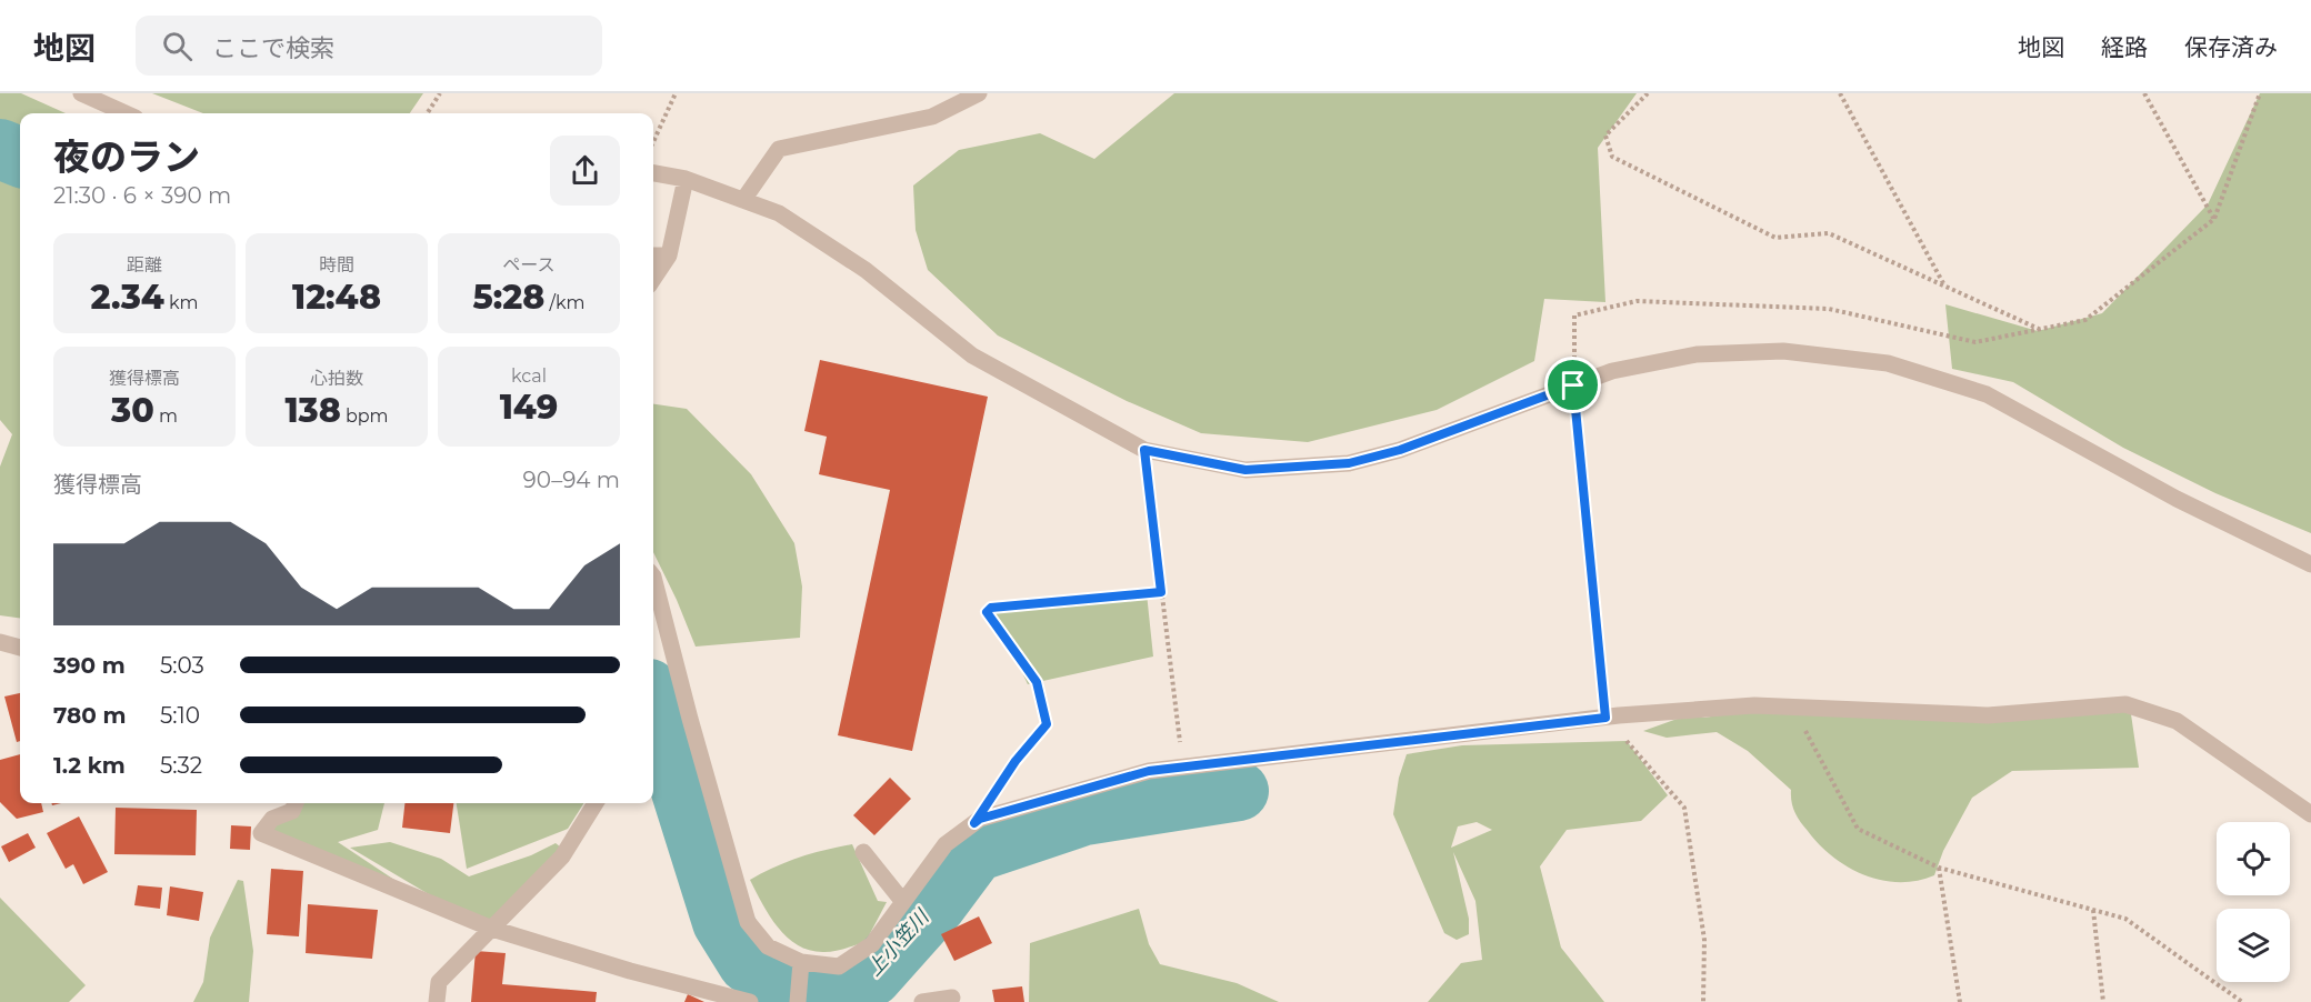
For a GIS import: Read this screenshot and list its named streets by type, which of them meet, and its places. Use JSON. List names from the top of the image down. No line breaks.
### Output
{"water":["上小笠川"],"page":{"header":"地図","search":"ここで検索","nav":["地図","経路","保存済み"],"heading":["夜のラン","21:30 · 6 × 390 m"],"stats":[["距離","2.34 km"],["時間","12:48"],["ペース","5:28 /km"],["獲得標高","30 m"],["心拍数","138 bpm"],["kcal","149"]],"chart":["獲得標高","90–94 m"],"list":[{"name":"390 m","note":"5:03"},{"name":"780 m","note":"5:10"},{"name":"1.2 km","note":"5:32"}]}}
